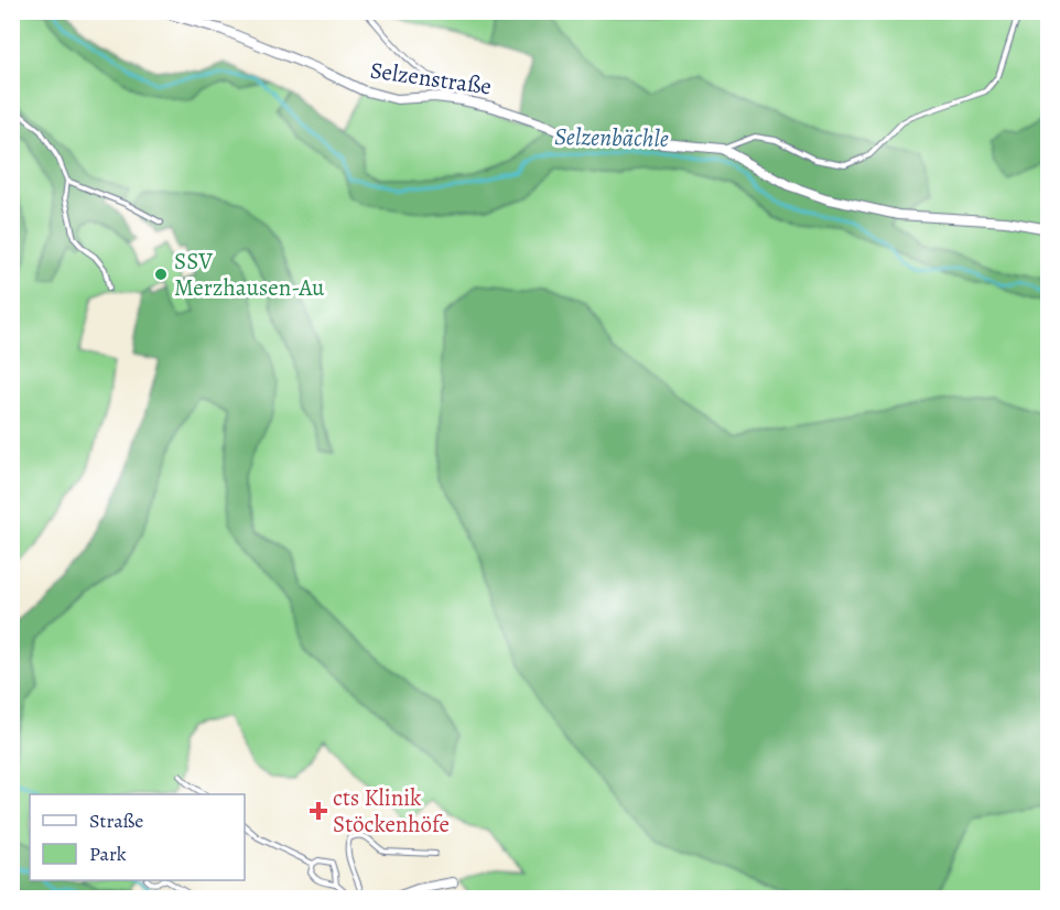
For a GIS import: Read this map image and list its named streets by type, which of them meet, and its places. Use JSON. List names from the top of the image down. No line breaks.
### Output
{"streets":{"street":["Selzenstraße"]},"water":["Selzenbächle"],"places":{"other":["SSV Merzhausen-Au"],"health":["cts Klinik Stöckenhöfe"]},"legend":["Straße","Park"]}
